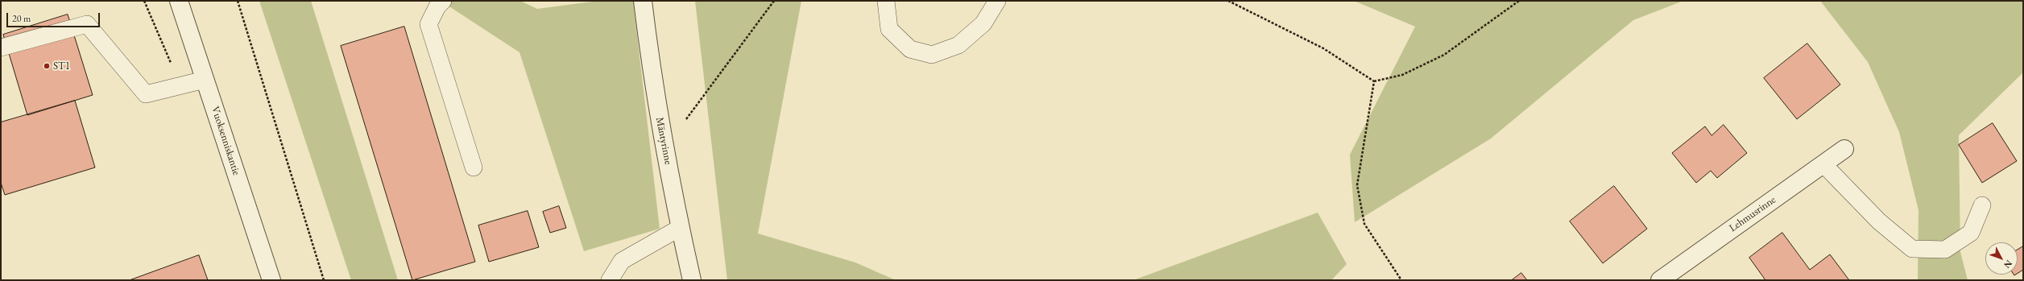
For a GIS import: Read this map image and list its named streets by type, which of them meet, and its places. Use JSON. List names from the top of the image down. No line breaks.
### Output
{"streets":{"street":["Vuoksenniskantie","Mäntyrinne","Lehmusrinne"]},"places":["ST1"],"scale_bar":"20 m","north":"bottom right"}
